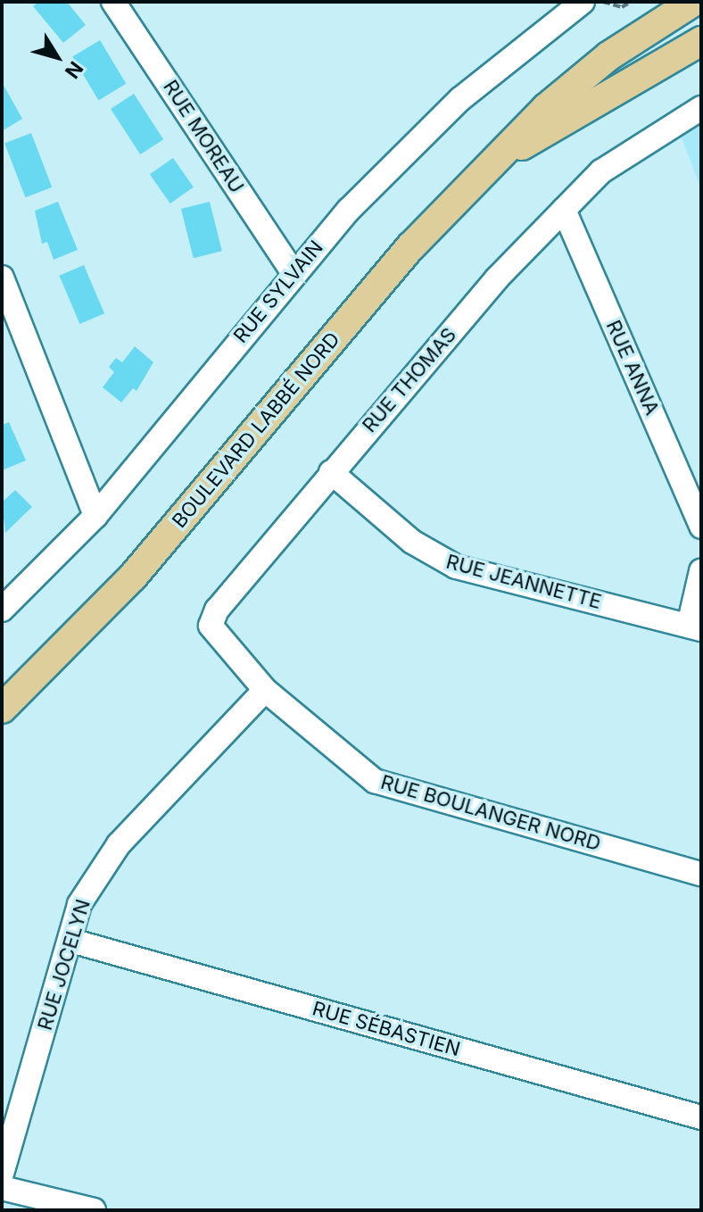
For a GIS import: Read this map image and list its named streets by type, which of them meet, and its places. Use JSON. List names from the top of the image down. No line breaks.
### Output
{"streets":{"main road":["BOULEVARD LABBÉ NORD"],"street":["RUE MOREAU","RUE SYLVAIN","RUE ANNA","RUE THOMAS","RUE JEANNETTE","RUE BOULANGER NORD","RUE JOCELYN","RUE SÉBASTIEN"]},"crossings":[["RUE MOREAU","RUE SYLVAIN"],["RUE ANNA","RUE THOMAS"],["RUE THOMAS","RUE JEANNETTE"],["RUE THOMAS","RUE BOULANGER NORD"],["RUE THOMAS","RUE JOCELYN"],["RUE BOULANGER NORD","RUE JOCELYN"],["RUE JOCELYN","RUE SÉBASTIEN"]],"north":"bottom right"}
